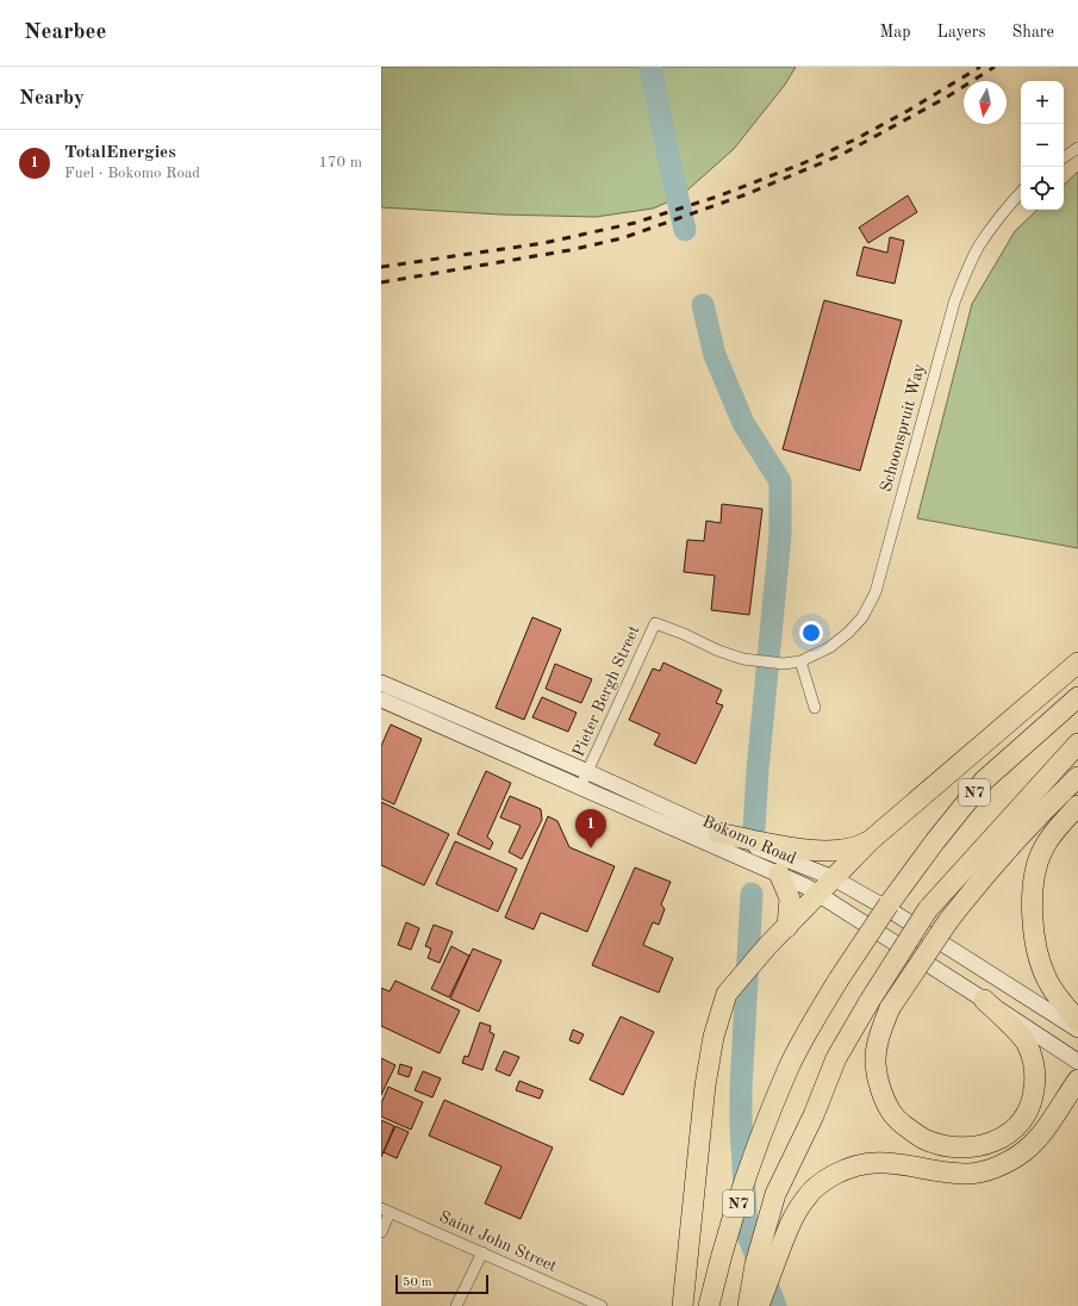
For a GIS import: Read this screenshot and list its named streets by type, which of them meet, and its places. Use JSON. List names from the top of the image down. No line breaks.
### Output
{"streets":{"highway":["N7"],"main road":["Bokomo Road"],"street":["Schoonspruit Way","Pieter Bergh Street","Saint John Street"]},"crossings":[["Schoonspruit Way","Pieter Bergh Street"],["Pieter Bergh Street","Bokomo Road"]],"scale_bar":"50 m","north":"bottom","page":{"header":"Nearbee","nav":["Map","Layers","Share"],"heading":"Nearby","map_buttons":["+","−"],"list":[{"mark":"1","name":"TotalEnergies","note":"Fuel · Bokomo Road","value":"170 m"}],"pins":"1","scale":"50 m"}}
